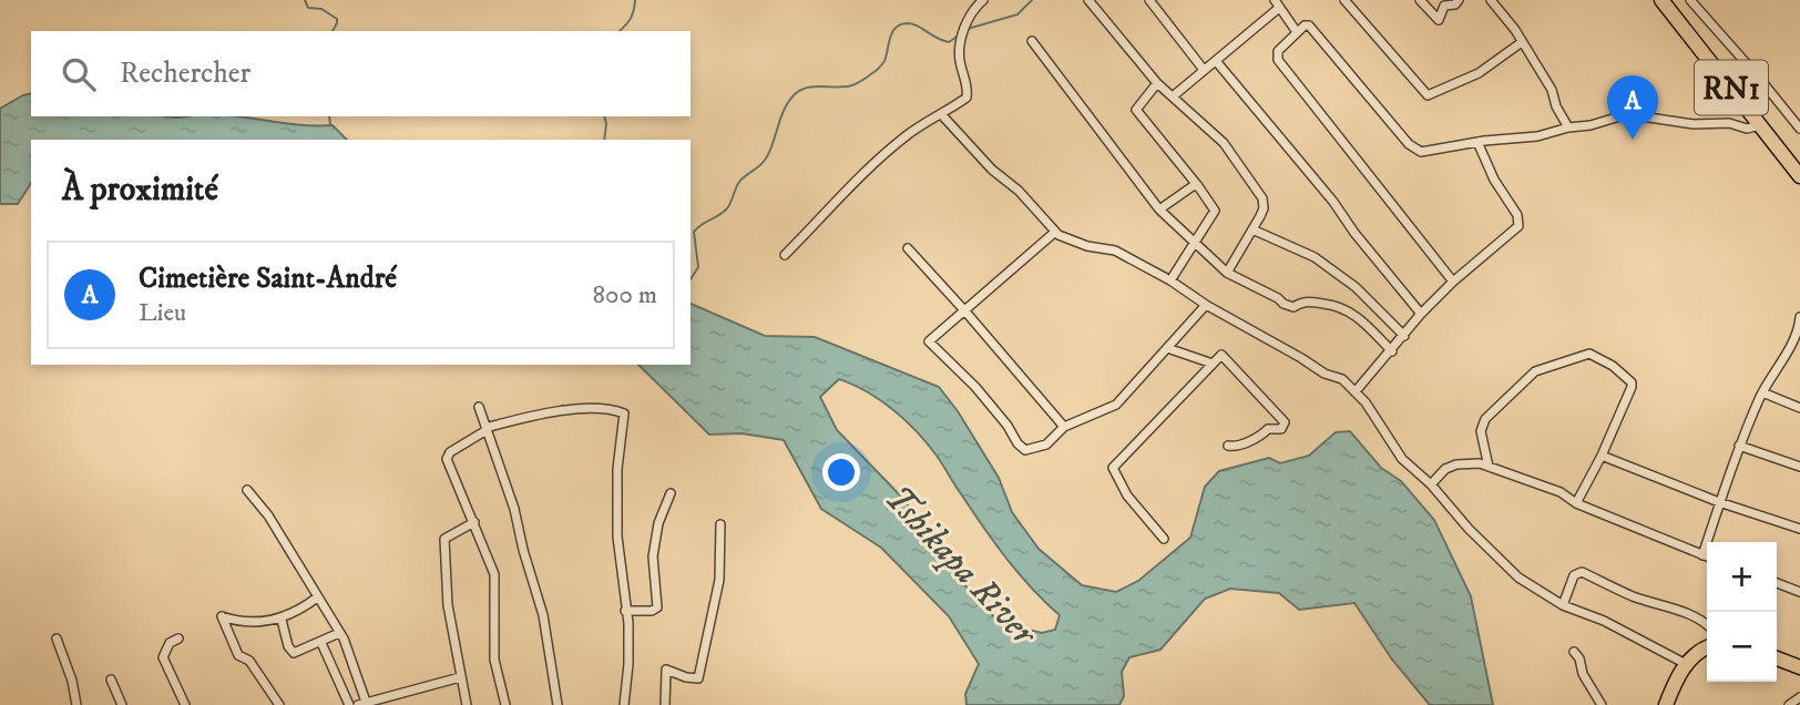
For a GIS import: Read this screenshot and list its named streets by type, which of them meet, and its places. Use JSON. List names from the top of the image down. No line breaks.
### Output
{"streets":{"highway":["RN1"]},"water":["Tshikapa River"],"page":{"search":"Rechercher","pins":"A","heading":"À proximité","list":[{"mark":"A","name":"Cimetière Saint-André","note":"Lieu","value":"800 m"}],"map_buttons":["+","−"]}}
